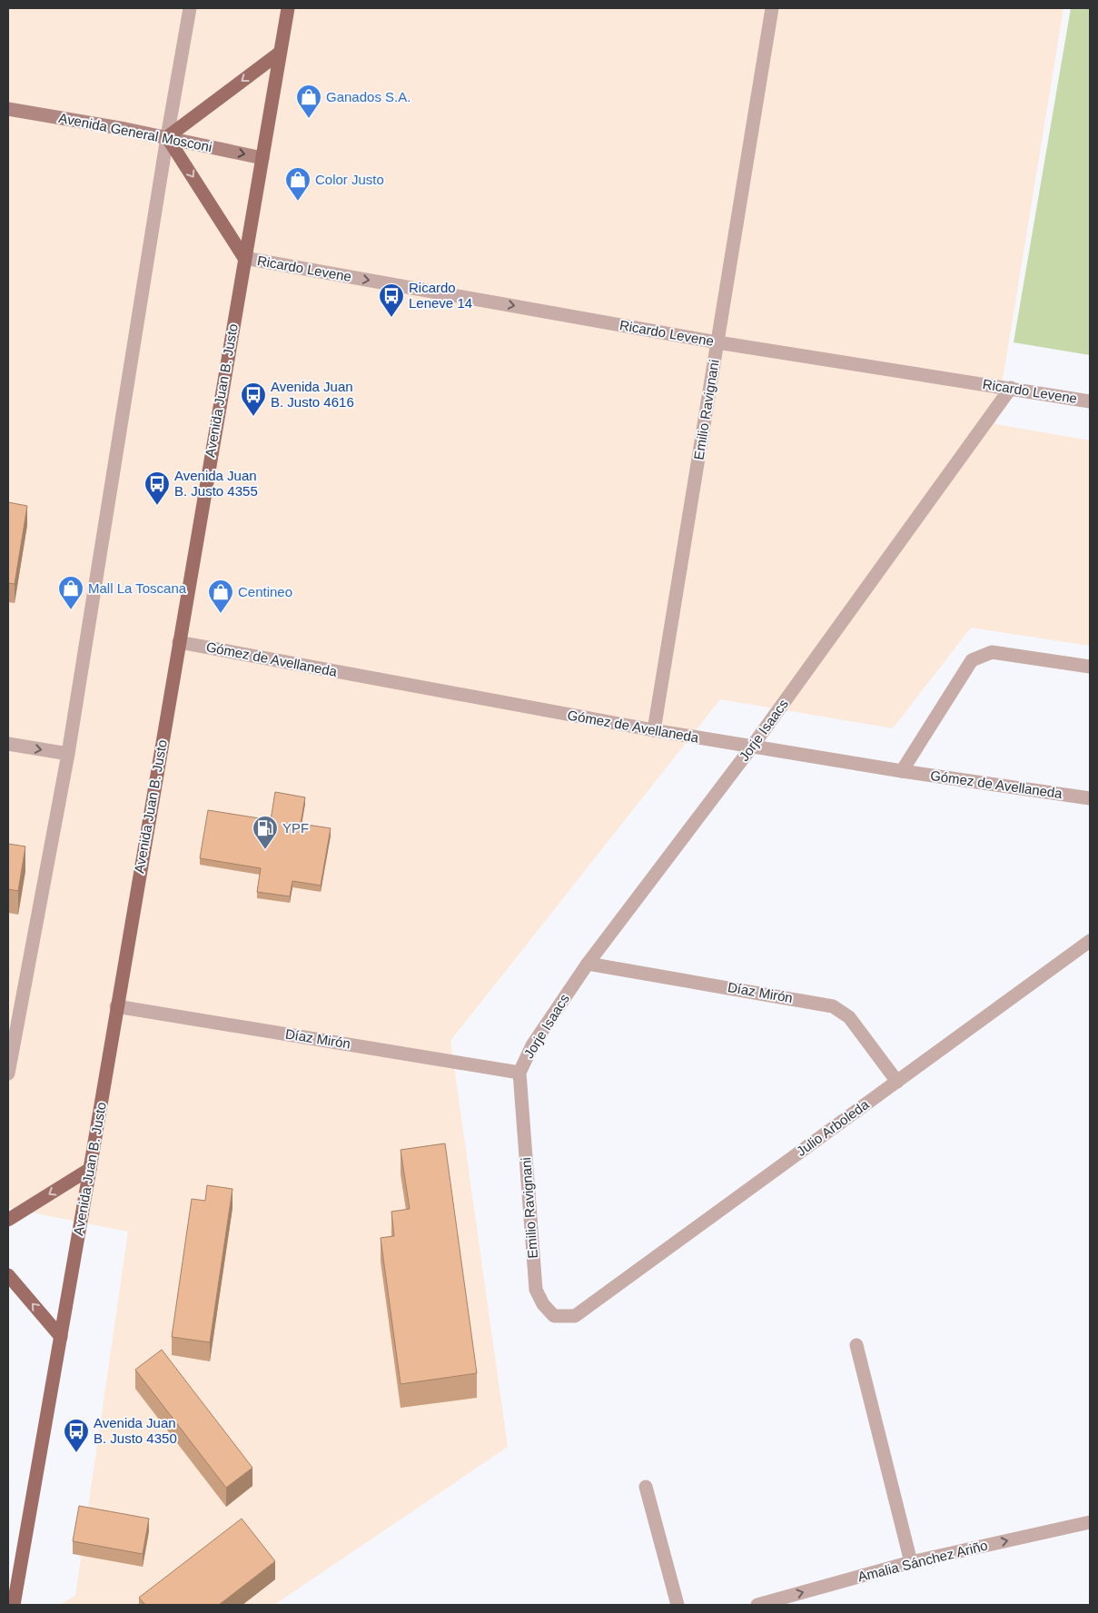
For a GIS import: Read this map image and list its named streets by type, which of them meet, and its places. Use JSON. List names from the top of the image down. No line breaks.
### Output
{"streets":{"main road":["Avenida General Mosconi","Avenida Juan B. Justo"],"street":["Ricardo Levene","Emilio Ravignani","Gómez de Avellaneda","Jorje Isaacs","Díaz Mirón","Julio Arboleda","Amalia Sánchez Ariño"]},"crossings":[["Avenida General Mosconi","Avenida Juan B. Justo"],["Ricardo Levene","Avenida Juan B. Justo"],["Ricardo Levene","Emilio Ravignani"],["Ricardo Levene","Jorje Isaacs"],["Avenida Juan B. Justo","Gómez de Avellaneda"],["Avenida Juan B. Justo","Díaz Mirón"],["Emilio Ravignani","Gómez de Avellaneda"],["Emilio Ravignani","Jorje Isaacs"],["Emilio Ravignani","Díaz Mirón"],["Emilio Ravignani","Julio Arboleda"],["Gómez de Avellaneda","Jorje Isaacs"],["Jorje Isaacs","Díaz Mirón"],["Díaz Mirón","Julio Arboleda"]],"one_way":["Avenida General Mosconi","Ricardo Levene","Amalia Sánchez Ariño"],"places":{"shop":["Ganados S.A.","Color Justo","Mall La Toscana","Centineo"],"bus stop":["Ricardo Leneve 14","Avenida Juan B. Justo 4616","Avenida Juan B. Justo 4355","Avenida Juan B. Justo 4350"],"fuel station":["YPF"]}}
